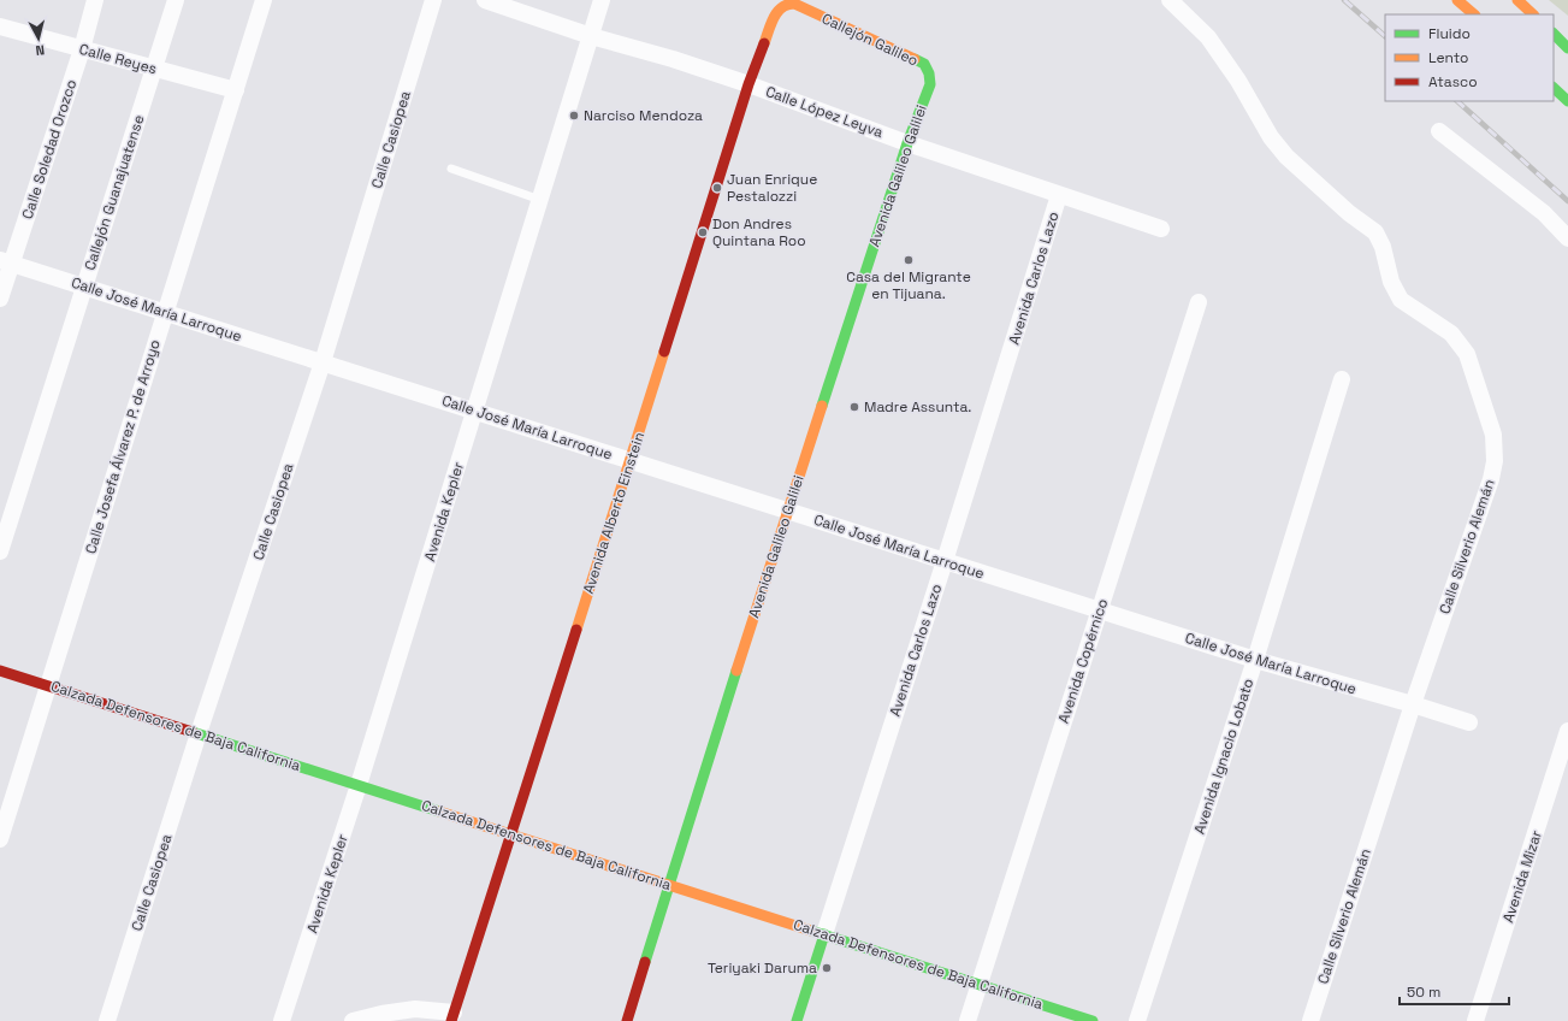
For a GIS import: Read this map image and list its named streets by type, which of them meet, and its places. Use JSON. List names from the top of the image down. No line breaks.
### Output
{"streets":{"street":["Callejón Galileo","Calle Reyes","Calle López Leyva","Calle Casiopea","Calle Soledad Orozco","Avenida Galileo Galilei","Callejón Guanajuatense","Avenida Carlos Lazo","Calle José María Larroque","Calle Josefa Álvarez P. de Arroyo","Avenida Kepler","Avenida Alberto Einstein","Calle Silverio Alemán","Avenida Copérnico","Calzada Defensores de Baja California","Avenida Ignacio Lobato","Avenida Mizar"]},"crossings":[["Callejón Galileo","Avenida Galileo Galilei"],["Callejón Galileo","Avenida Alberto Einstein"],["Calle Reyes","Calle Soledad Orozco"],["Calle Reyes","Callejón Guanajuatense"],["Calle Reyes","Calle Josefa Álvarez P. de Arroyo"],["Calle López Leyva","Avenida Galileo Galilei"],["Calle López Leyva","Avenida Carlos Lazo"],["Calle López Leyva","Avenida Kepler"],["Calle López Leyva","Avenida Alberto Einstein"],["Calle Casiopea","Calle José María Larroque"],["Calle Casiopea","Calzada Defensores de Baja California"],["Calle Soledad Orozco","Calle José María Larroque"],["Avenida Galileo Galilei","Calle José María Larroque"],["Avenida Galileo Galilei","Calzada Defensores de Baja California"],["Callejón Guanajuatense","Calle José María Larroque"],["Avenida Carlos Lazo","Calle José María Larroque"],["Avenida Carlos Lazo","Calzada Defensores de Baja California"],["Calle José María Larroque","Calle Josefa Álvarez P. de Arroyo"],["Calle José María Larroque","Avenida Kepler"],["Calle José María Larroque","Avenida Alberto Einstein"],["Calle José María Larroque","Calle Silverio Alemán"],["Calle José María Larroque","Avenida Copérnico"],["Calle José María Larroque","Avenida Ignacio Lobato"],["Calle Josefa Álvarez P. de Arroyo","Calzada Defensores de Baja California"],["Avenida Kepler","Calzada Defensores de Baja California"],["Avenida Alberto Einstein","Calzada Defensores de Baja California"],["Avenida Copérnico","Calzada Defensores de Baja California"]],"places":["Narciso Mendoza","Juan Enrique Pestalozzi","Don Andres Quintana Roo","Casa del Migrante en Tijuana.","Madre Assunta.","Teriyaki Daruma"],"legend":["Fluido","Lento","Atasco"],"scale_bar":"50 m","north":"bottom"}
